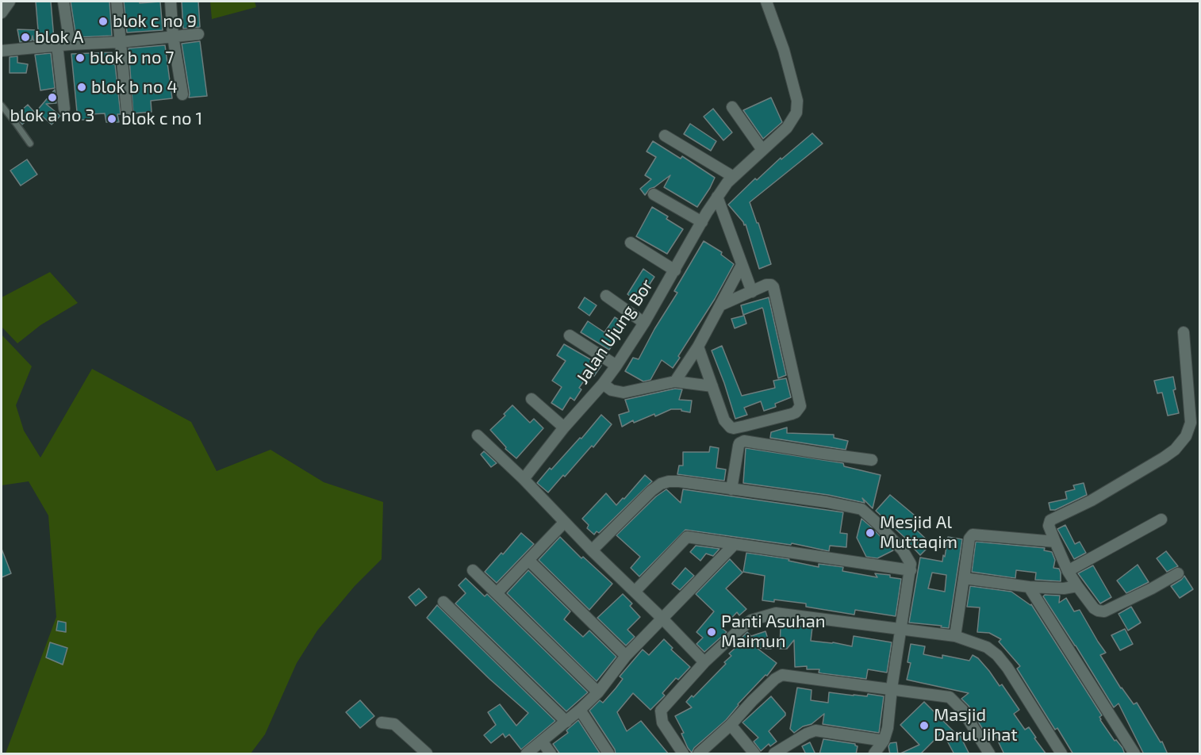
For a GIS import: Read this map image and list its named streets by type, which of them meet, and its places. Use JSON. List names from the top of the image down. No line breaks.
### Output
{"streets":{"street":["Jalan Ujung Bor"]},"places":["blok c no 9","blok A","blok b no 7","blok b no 4","blok a no 3","blok c no 1","Mesjid Al Muttaqim","Panti Asuhan Maimun","Masjid Darul Jihat"]}
